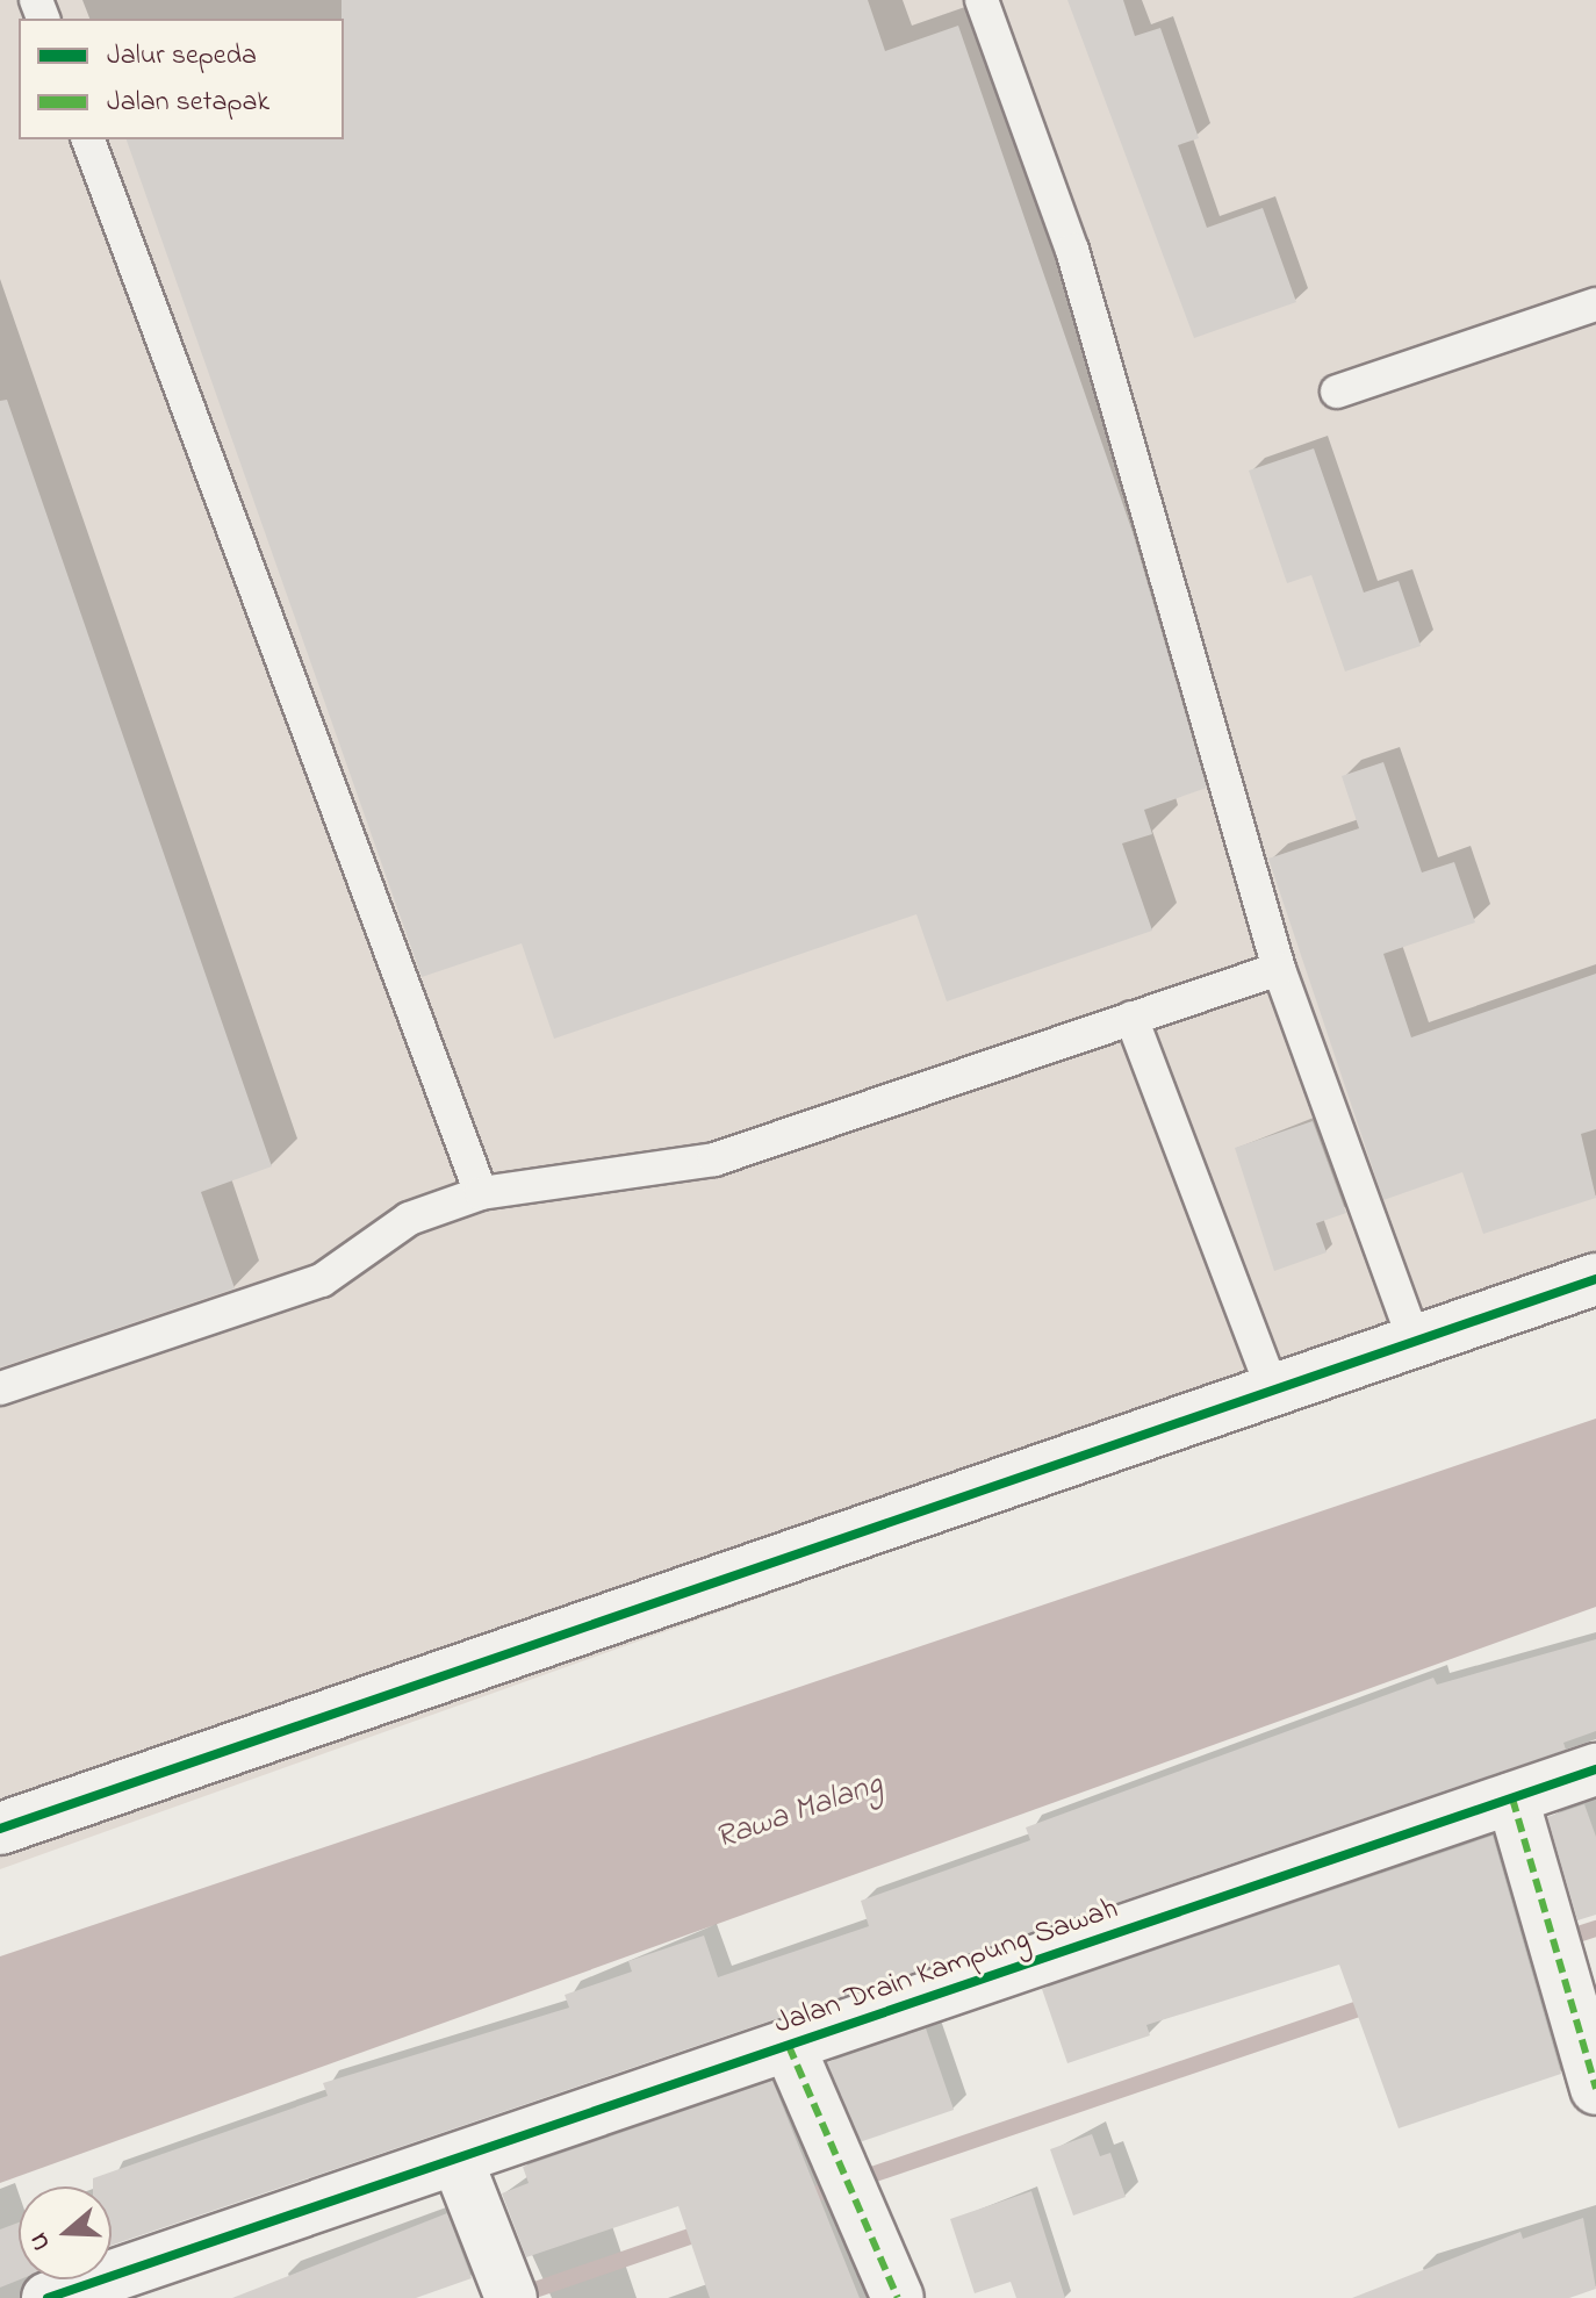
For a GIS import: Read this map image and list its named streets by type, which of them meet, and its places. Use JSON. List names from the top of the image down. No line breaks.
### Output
{"streets":{"street":["Jalan Drain Kampung Sawah"]},"water":["Rawa Malang"],"legend":["Jalur sepeda","Jalan setapak"],"north":"left"}
